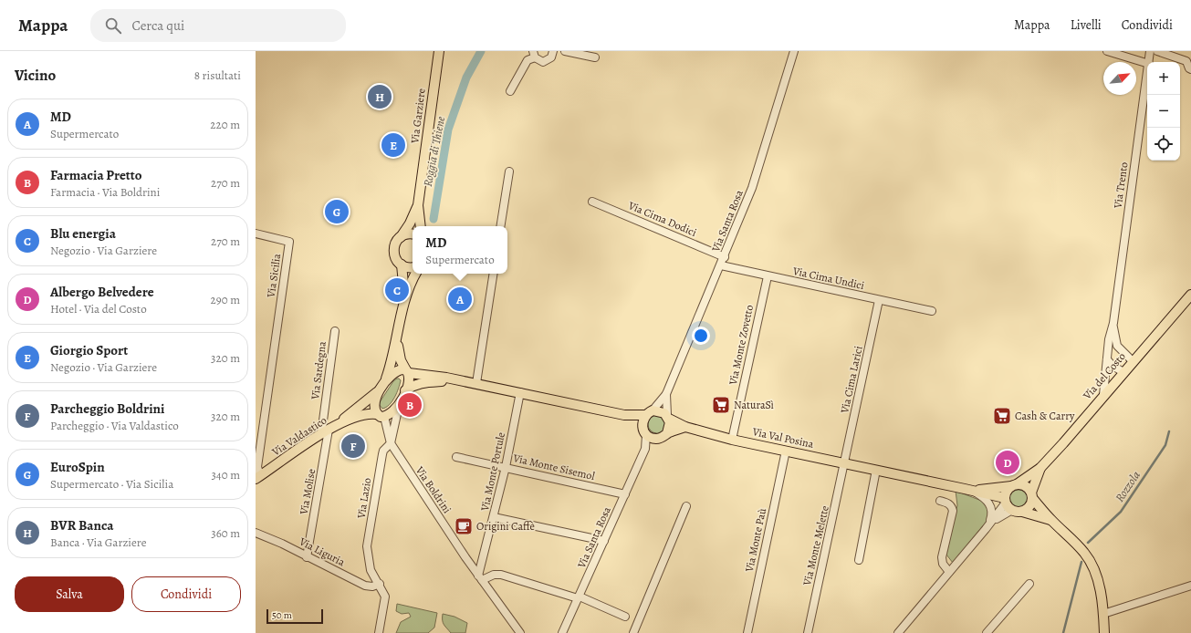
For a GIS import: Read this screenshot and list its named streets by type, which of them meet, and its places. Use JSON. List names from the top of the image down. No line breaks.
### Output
{"streets":{"main road":["Via Garziere","Via del Costo","Via Valdastico","Via Val Posina"],"street":["Via Trento","Via Cima Dodici","Via Santa Rosa","Via Sicilia","Via Cima Undici","Via Monte Zovetto","Via Sardegna","Via Cima Larici","Via Monte Sisemol","Via Monte Portule","Via Boldrini","Via Molise","Via Lazio","Via Monte Paù","Via Monte Melette","Via Liguria"]},"crossings":[["Via Garziere","Via Valdastico"],["Via Garziere","Via Val Posina"],["Via Trento","Via del Costo"],["Via Cima Dodici","Via Santa Rosa"],["Via Santa Rosa","Via Cima Undici"],["Via Santa Rosa","Via Val Posina"],["Via Santa Rosa","Via Monte Sisemol"],["Via Sicilia","Via Valdastico"],["Via Cima Undici","Via Monte Zovetto"],["Via Cima Undici","Via Cima Larici"],["Via Monte Zovetto","Via Val Posina"],["Via Sardegna","Via Valdastico"],["Via Sardegna","Via Molise"],["Via del Costo","Via Val Posina"],["Via Cima Larici","Via Val Posina"],["Via Cima Larici","Via Monte Melette"],["Via Valdastico","Via Val Posina"],["Via Valdastico","Via Molise"],["Via Val Posina","Via Monte Portule"],["Via Val Posina","Via Monte Paù"],["Via Val Posina","Via Monte Melette"],["Via Monte Sisemol","Via Monte Portule"],["Via Monte Portule","Via Boldrini"],["Via Boldrini","Via Lazio"],["Via Molise","Via Liguria"],["Via Lazio","Via Liguria"]],"water":["Roggia di Thiene","Rozzola"],"places":{"supermarket":["NaturaSì","Cash & Carry"],"cafe":["Origini Caffè"]},"scale_bar":"50 m","north":"top right","page":{"header":"Mappa","search":"Cerca qui","nav":["Mappa","Livelli","Condividi"],"heading":["Vicino","8 risultati"],"map_buttons":["+","−"],"pins":["H","E","G","C","A","B","F","D"],"list":[{"mark":"A","name":"MD","note":"Supermercato","value":"220 m"},{"mark":"B","name":"Farmacia Pretto","note":"Farmacia · Via Boldrini","value":"270 m"},{"mark":"C","name":"Blu energia","note":"Negozio · Via Garziere","value":"270 m"},{"mark":"D","name":"Albergo Belvedere","note":"Hotel · Via del Costo","value":"290 m"},{"mark":"E","name":"Giorgio Sport","note":"Negozio · Via Garziere","value":"320 m"},{"mark":"F","name":"Parcheggio Boldrini","note":"Parcheggio · Via Valdastico","value":"320 m"},{"mark":"G","name":"EuroSpin","note":"Supermercato · Via Sicilia","value":"340 m"},{"mark":"H","name":"BVR Banca","note":"Banca · Via Garziere","value":"360 m"}],"popup":["MD","Supermercato"],"buttons":["Salva","Condividi"],"scale":"50 m"}}
